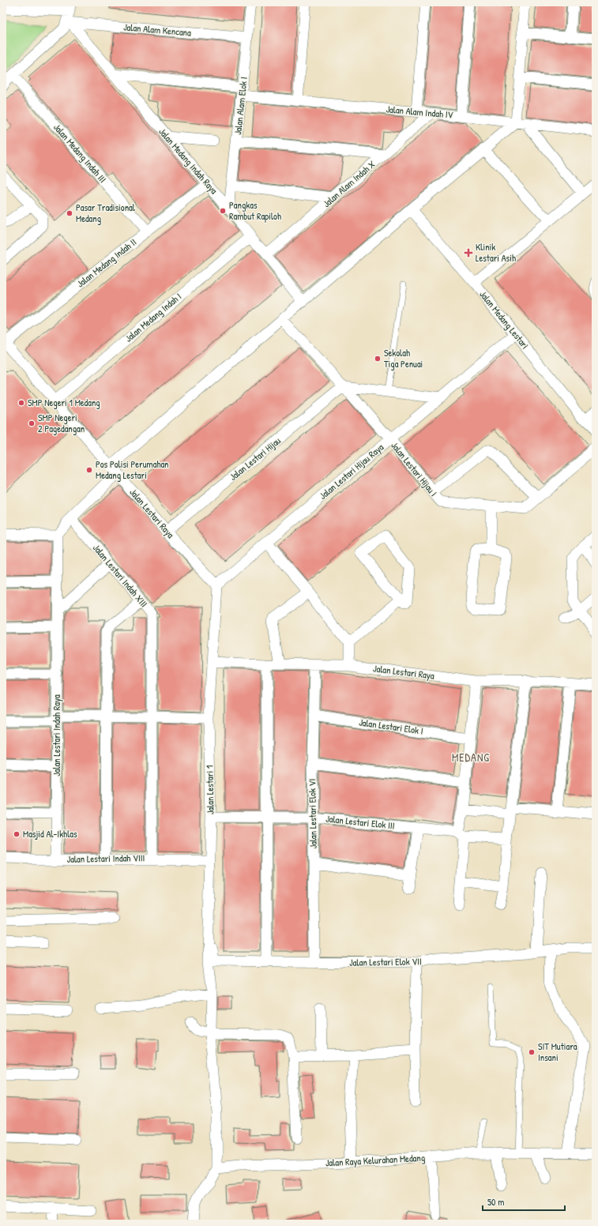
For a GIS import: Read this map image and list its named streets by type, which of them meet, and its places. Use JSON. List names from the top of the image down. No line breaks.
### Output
{"streets":{"street":["Jalan Alam Kencana","Jalan Alam Elok I","Jalan Alam Indah IV","Jalan Medang Indah III","Jalan Medang Indah Raya","Jalan Alam Indah X","Jalan Medang Indah II","Jalan Medang Indah I","Jalan Medang Lestari","Jalan Lestari Hijau","Jalan Lestari Hijau I","Jalan Lestari Hijau Raya","Jalan Lestari Raya","Jalan Lestari Indah XIII","Jalan Lestari Elok I","Jalan Lestari Indah Raya","Jalan Lestari 1","Jalan Lestari Elok VI","Jalan Lestari Elok III","Jalan Lestari Indah VIII","Jalan Lestari Elok VII","Jalan Raya Kelurahan Medang"]},"crossings":[["Jalan Alam Kencana","Jalan Alam Elok I"],["Jalan Alam Kencana","Jalan Medang Indah Raya"],["Jalan Alam Elok I","Jalan Alam Indah IV"],["Jalan Alam Elok I","Jalan Medang Indah Raya"],["Jalan Alam Indah IV","Jalan Medang Indah Raya"],["Jalan Alam Indah IV","Jalan Alam Indah X"],["Jalan Medang Indah III","Jalan Medang Indah II"],["Jalan Medang Indah Raya","Jalan Alam Indah X"],["Jalan Medang Indah Raya","Jalan Medang Indah II"],["Jalan Medang Indah Raya","Jalan Medang Indah I"],["Jalan Medang Indah II","Jalan Lestari Raya"],["Jalan Medang Indah I","Jalan Lestari Raya"],["Jalan Medang Lestari","Jalan Lestari Hijau Raya"],["Jalan Lestari Hijau","Jalan Lestari Hijau I"],["Jalan Lestari Hijau","Jalan Lestari Raya"],["Jalan Lestari Hijau I","Jalan Lestari Hijau Raya"],["Jalan Lestari Hijau Raya","Jalan Lestari Raya"],["Jalan Lestari Hijau Raya","Jalan Lestari 1"],["Jalan Lestari Raya","Jalan Lestari 1"],["Jalan Lestari Raya","Jalan Lestari Elok VI"],["Jalan Lestari Indah XIII","Jalan Lestari Indah VIII"],["Jalan Lestari Elok I","Jalan Lestari Elok VI"],["Jalan Lestari Indah Raya","Jalan Lestari Indah VIII"],["Jalan Lestari 1","Jalan Lestari Elok III"],["Jalan Lestari 1","Jalan Lestari Indah VIII"],["Jalan Lestari 1","Jalan Lestari Elok VII"],["Jalan Lestari 1","Jalan Raya Kelurahan Medang"],["Jalan Lestari Elok VI","Jalan Lestari Elok III"],["Jalan Lestari Elok VI","Jalan Lestari Elok VII"]],"districts":["MEDANG"],"places":{"other":["Pangkas Rambut Rapiloh","Pasar Tradisional Medang","Sekolah Tiga Penuai","SMP Negeri 1 Medang","SMP Negeri 2 Pagedangan","Pos Polisi Perumahan Medang Lestari","Masjid Al-Ikhlas","SIT Mutiara Insani"],"health":["Klinik Lestari Asih"]},"scale_bar":"50 m"}
